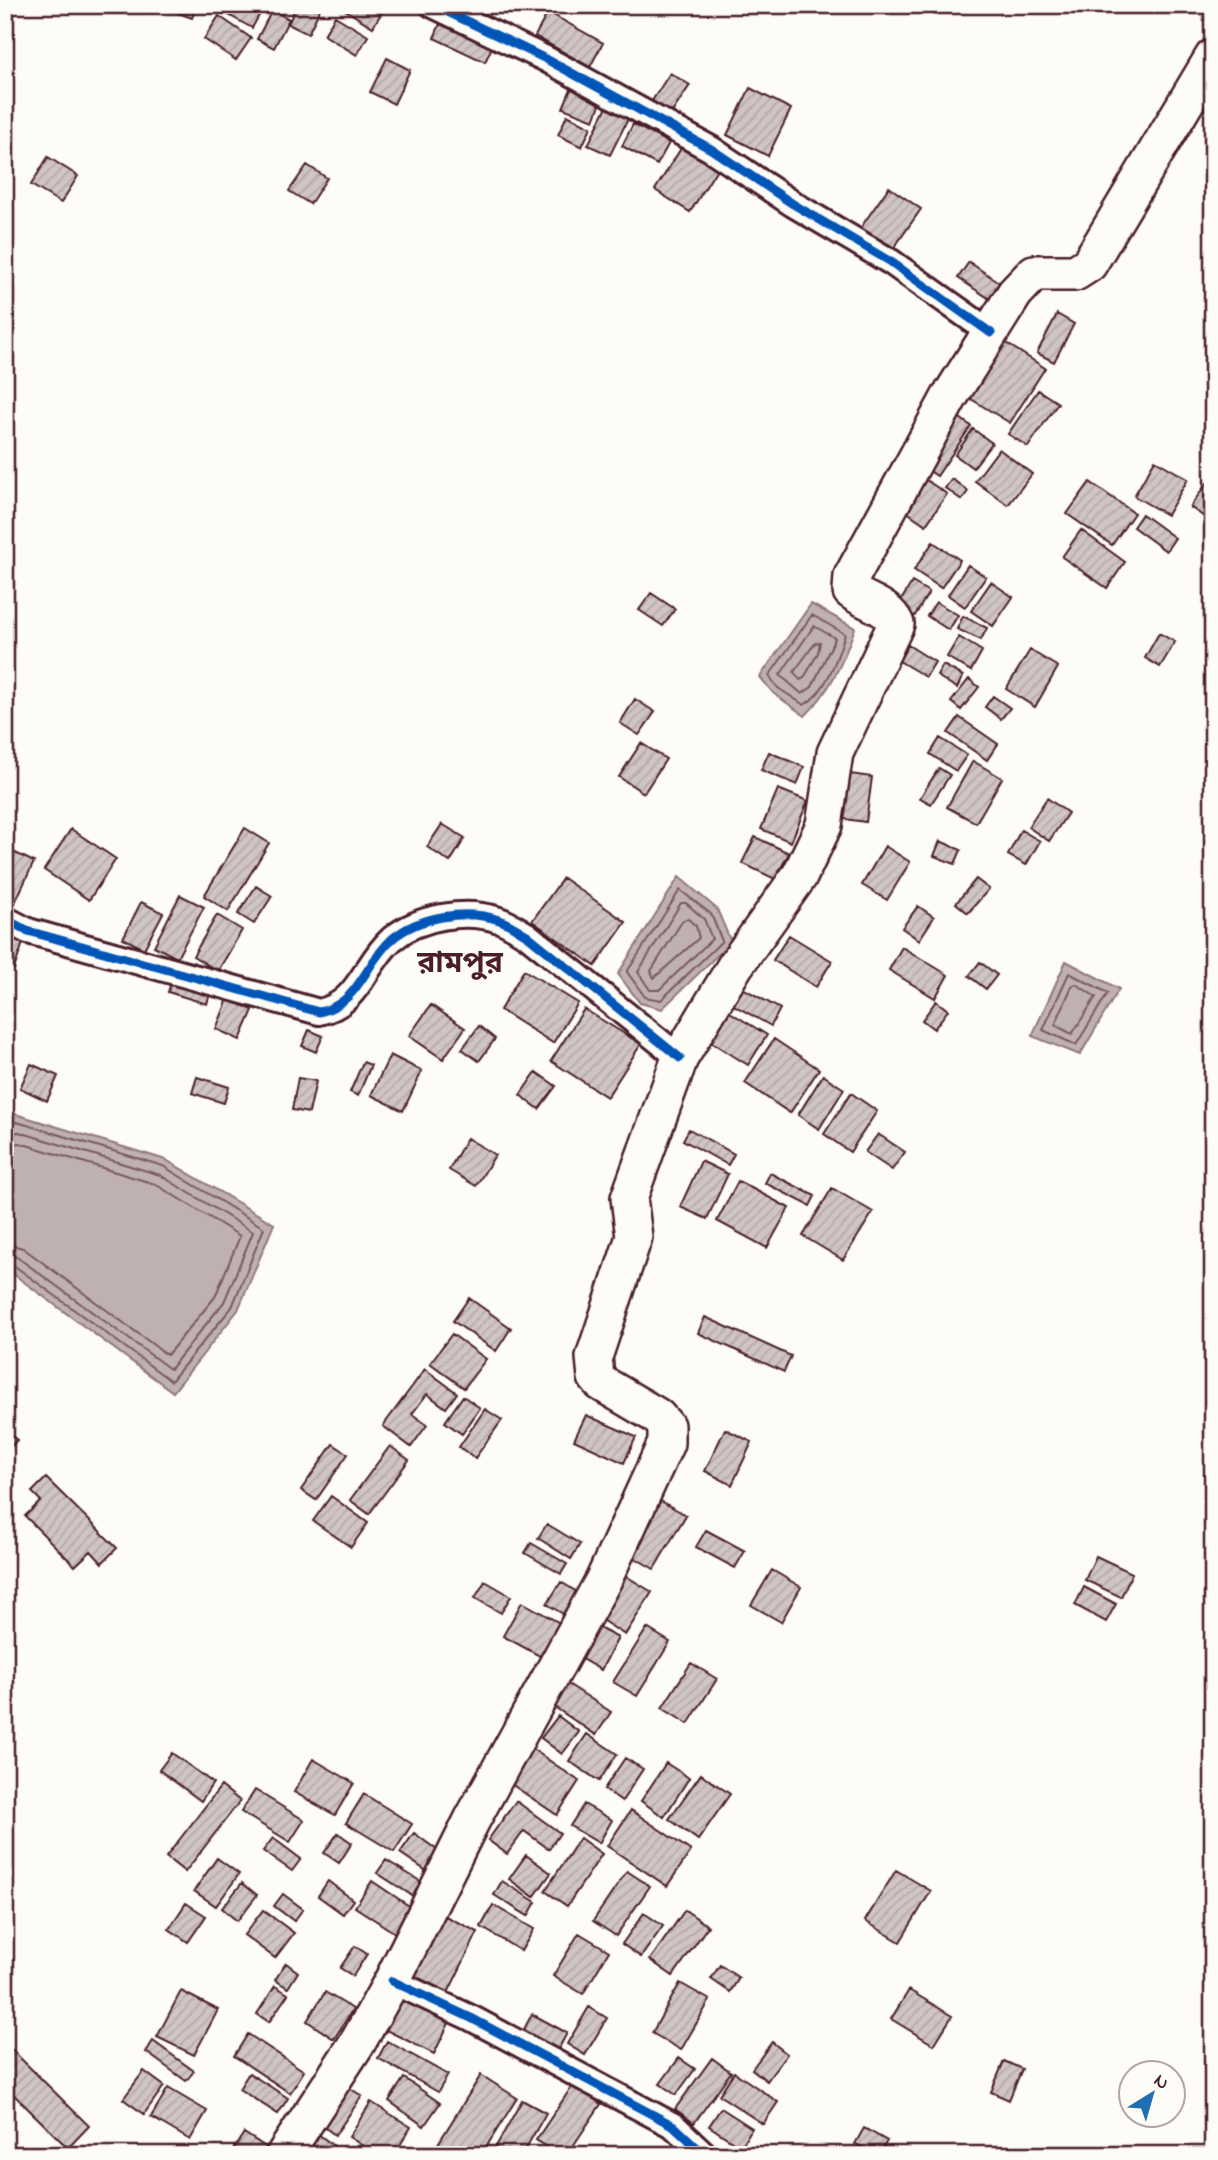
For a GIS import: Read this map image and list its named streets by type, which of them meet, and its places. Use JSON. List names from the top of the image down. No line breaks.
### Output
{"districts":["রামপুর"],"north":"top right"}
